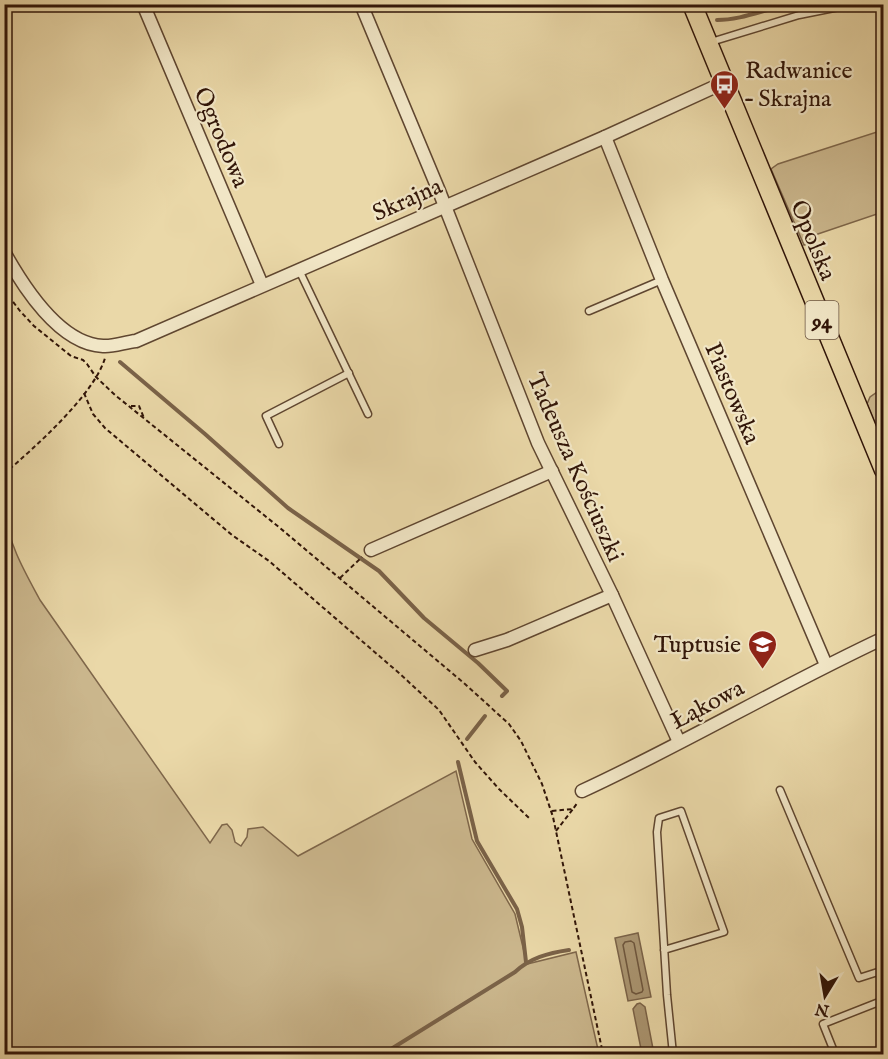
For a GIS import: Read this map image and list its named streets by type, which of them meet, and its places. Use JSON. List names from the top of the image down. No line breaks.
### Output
{"streets":{"main road":["Opolska","94"],"street":["Ogrodowa","Skrajna","Piastowska","Tadeusza Kościuszki","Łąkowa"]},"crossings":[["Ogrodowa","Skrajna"],["Skrajna","Opolska"],["Skrajna","Piastowska"],["Skrajna","Tadeusza Kościuszki"],["Opolska","94"],["Piastowska","Łąkowa"],["Tadeusza Kościuszki","Łąkowa"]],"places":{"bus stop":["Radwanice – Skrajna"],"school or university":["Tuptusie"]},"north":"bottom"}
